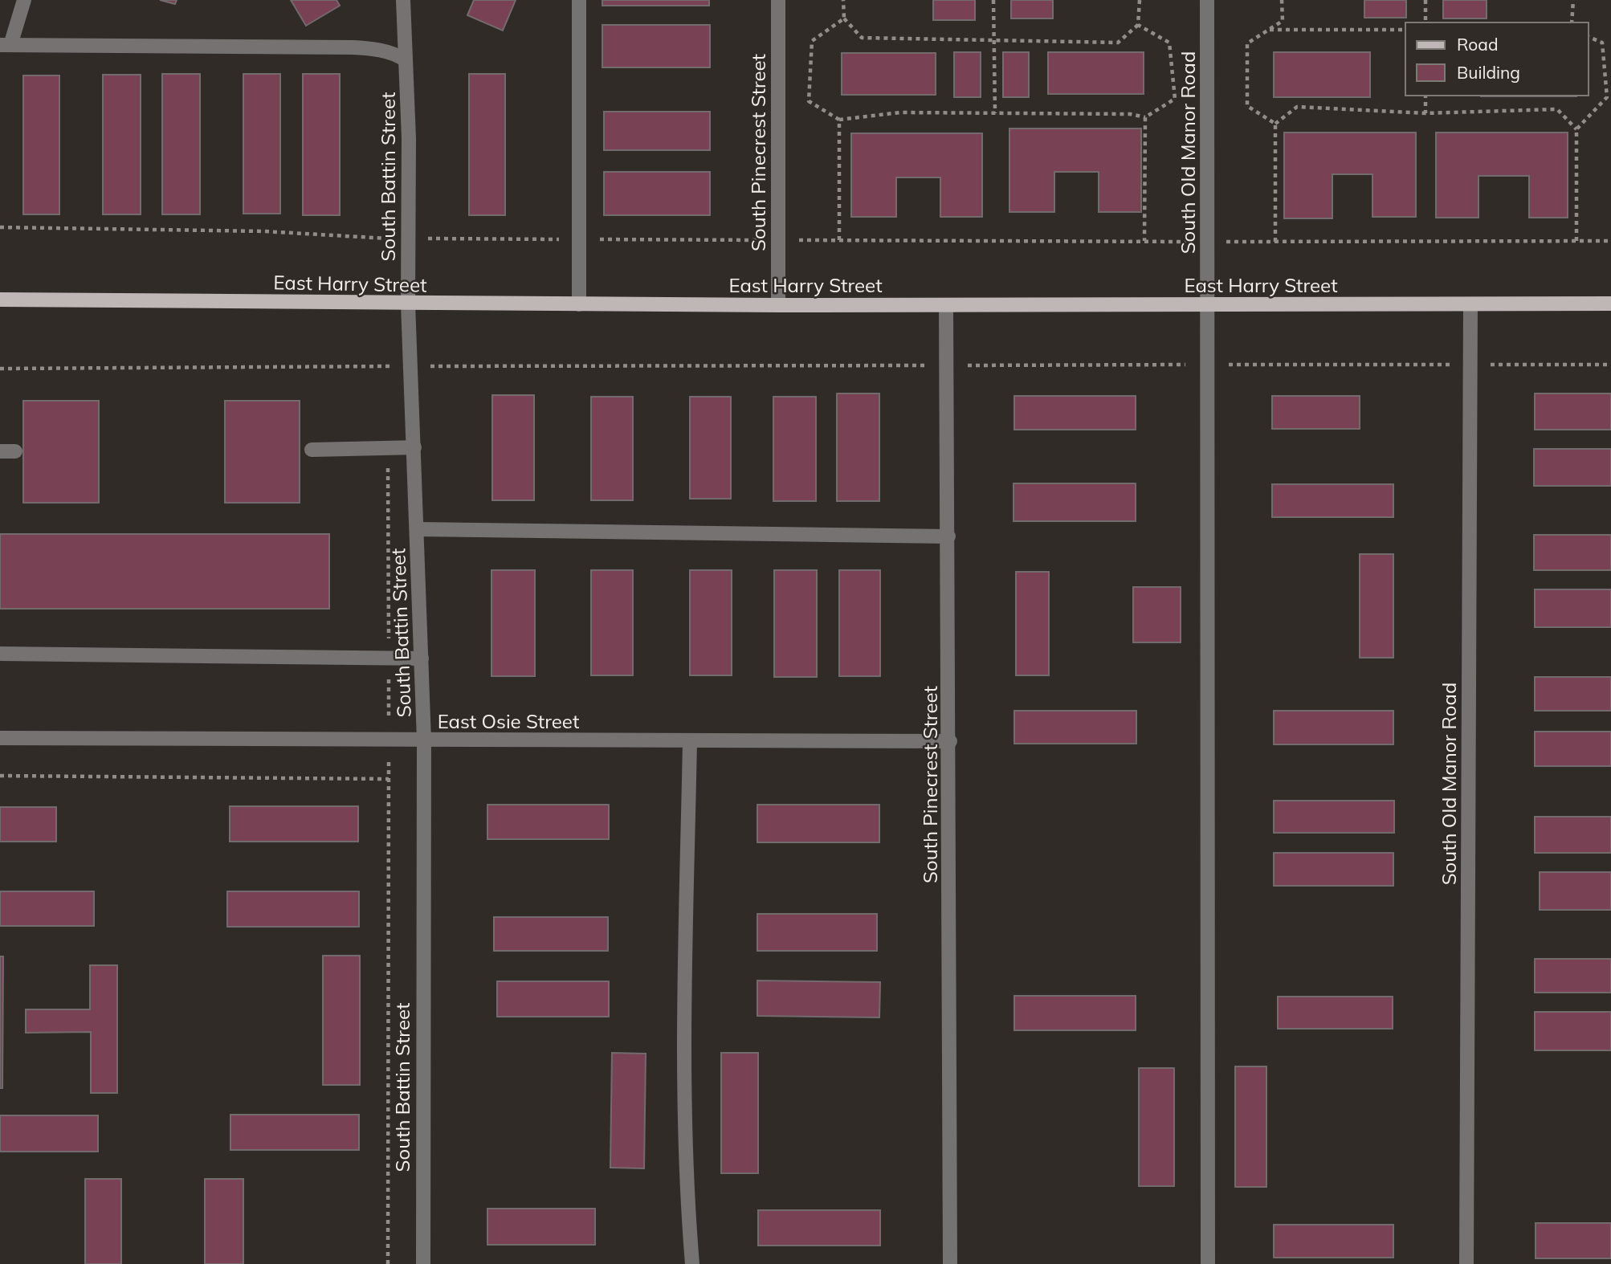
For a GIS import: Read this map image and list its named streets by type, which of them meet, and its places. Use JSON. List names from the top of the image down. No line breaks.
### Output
{"streets":{"main road":["East Harry Street"],"street":["South Pinecrest Street","South Old Manor Road","South Battin Street","East Osie Street"]},"crossings":[["South Pinecrest Street","East Harry Street"],["South Pinecrest Street","East Osie Street"],["South Old Manor Road","East Harry Street"],["South Battin Street","East Harry Street"],["South Battin Street","East Osie Street"]],"legend":["Road","Building"]}
